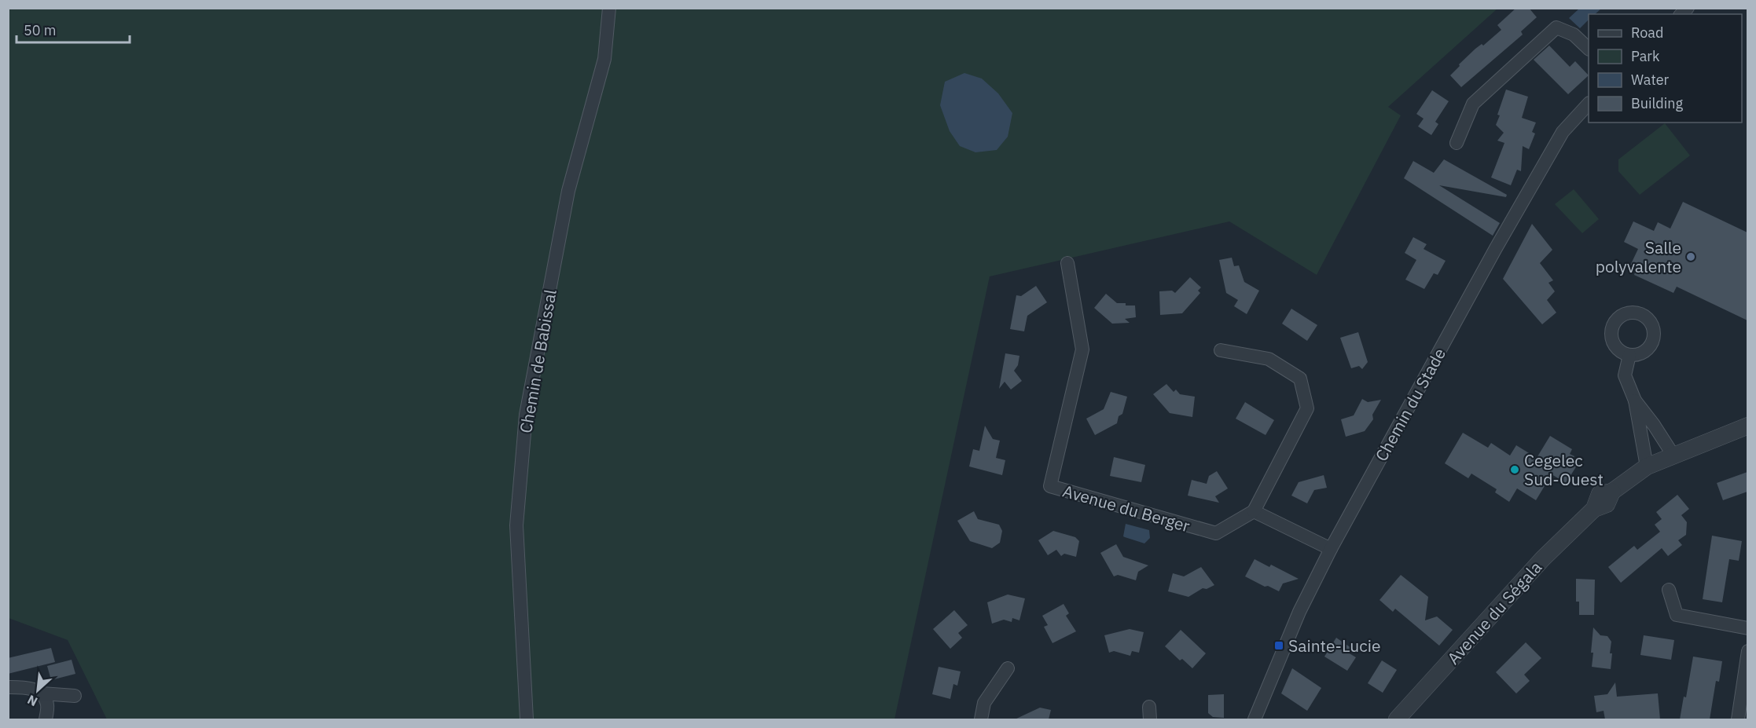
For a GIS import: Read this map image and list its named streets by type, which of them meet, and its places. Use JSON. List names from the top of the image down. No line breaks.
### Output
{"streets":{"street":["Chemin de Babissal","Chemin du Stade","Avenue du Berger","Avenue du Ségala"]},"places":{"other":["Salle polyvalente","Cegelec Sud-Ouest"],"transit":["Sainte-Lucie"]},"legend":["Road","Park","Water","Building"],"scale_bar":"50 m","north":"bottom left"}
